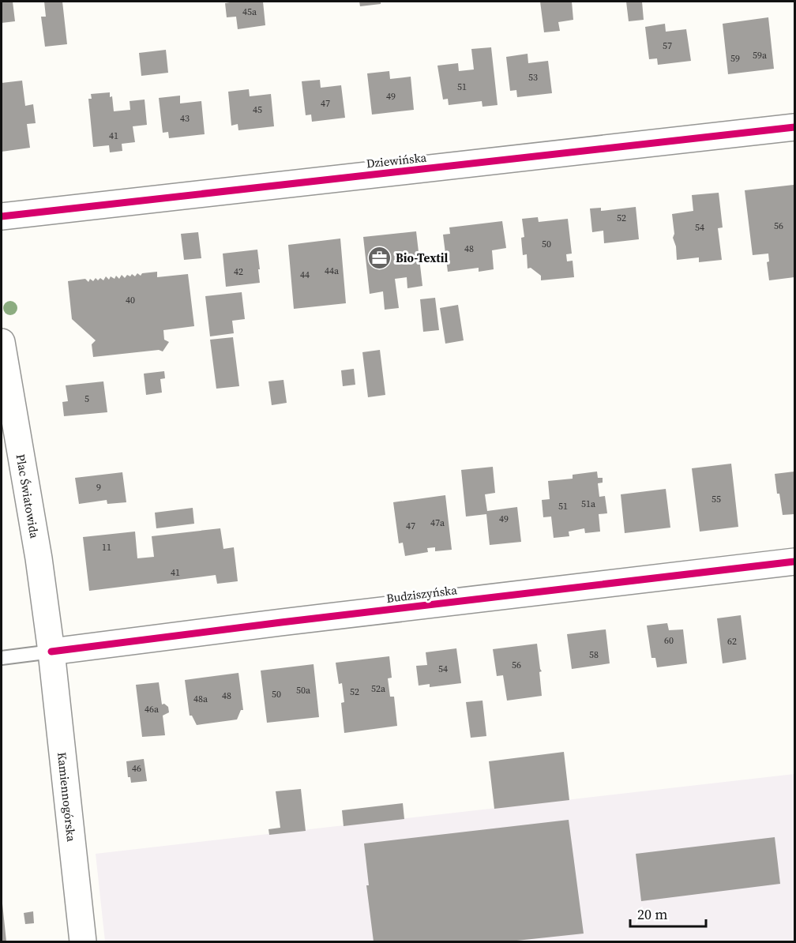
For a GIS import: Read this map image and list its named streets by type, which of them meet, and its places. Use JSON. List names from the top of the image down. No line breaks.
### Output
{"streets":{"street":["Dziewińska","Plac Światowida","Budziszyńska","Kamiennogórska"]},"crossings":[["Plac Światowida","Budziszyńska"],["Plac Światowida","Kamiennogórska"],["Budziszyńska","Kamiennogórska"]],"places":{"office":["Bio-Textil"]},"house_numbers":["45a","57","59a","59","53","51","49","47","45","43","41","52","56","54","50","48","44a","42","44","40","5","9","55","51a","51","49","47a","47","11","41","60","62","58","56","54","52a","50a","52","50","48","48a","46a","46"],"scale_bar":"20 m"}
